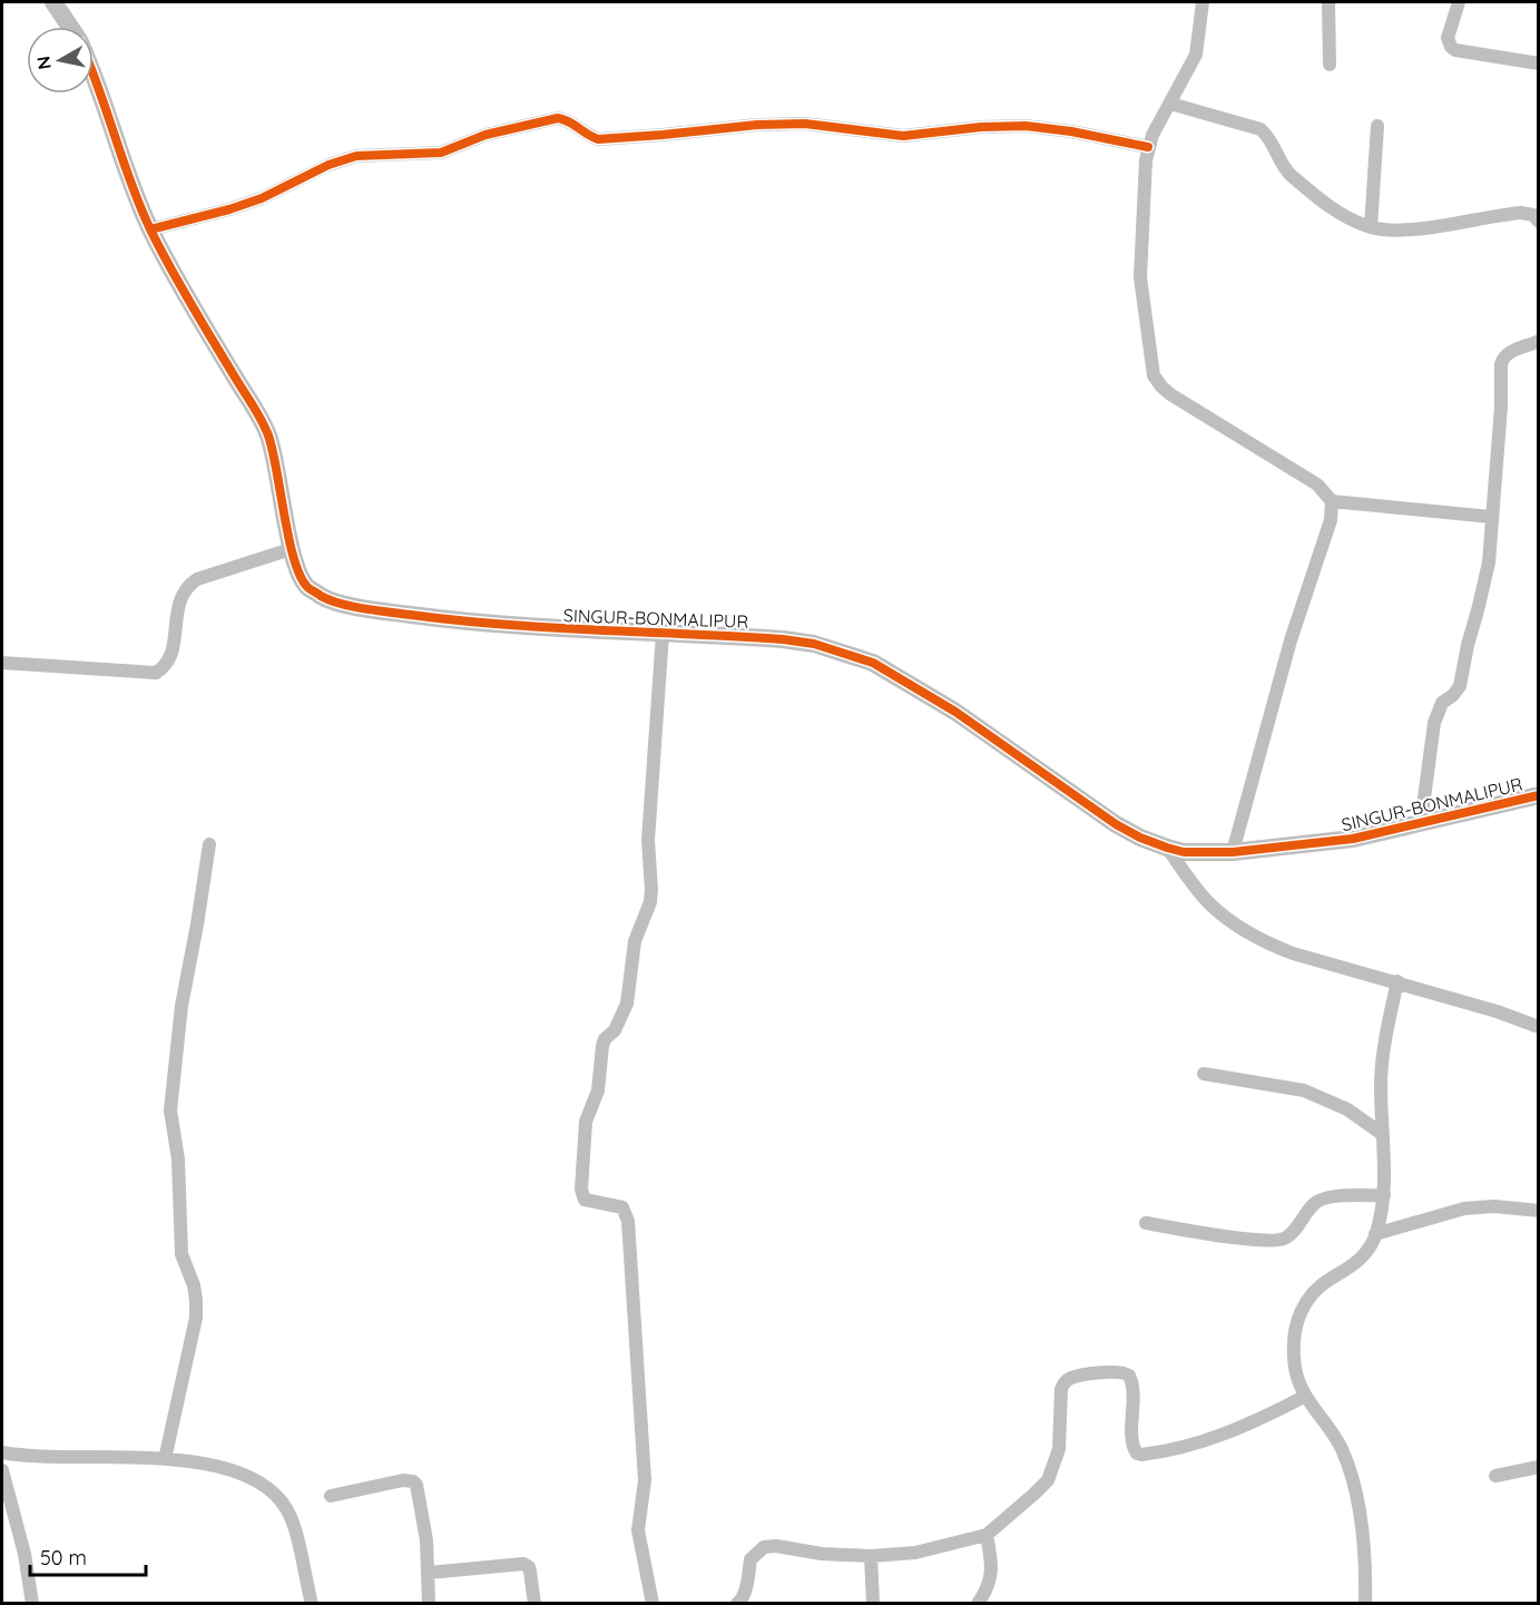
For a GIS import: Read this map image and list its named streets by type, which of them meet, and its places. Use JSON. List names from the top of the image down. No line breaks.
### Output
{"streets":{"street":["SINGUR-BONMALIPUR"]},"scale_bar":"50 m","north":"left"}
